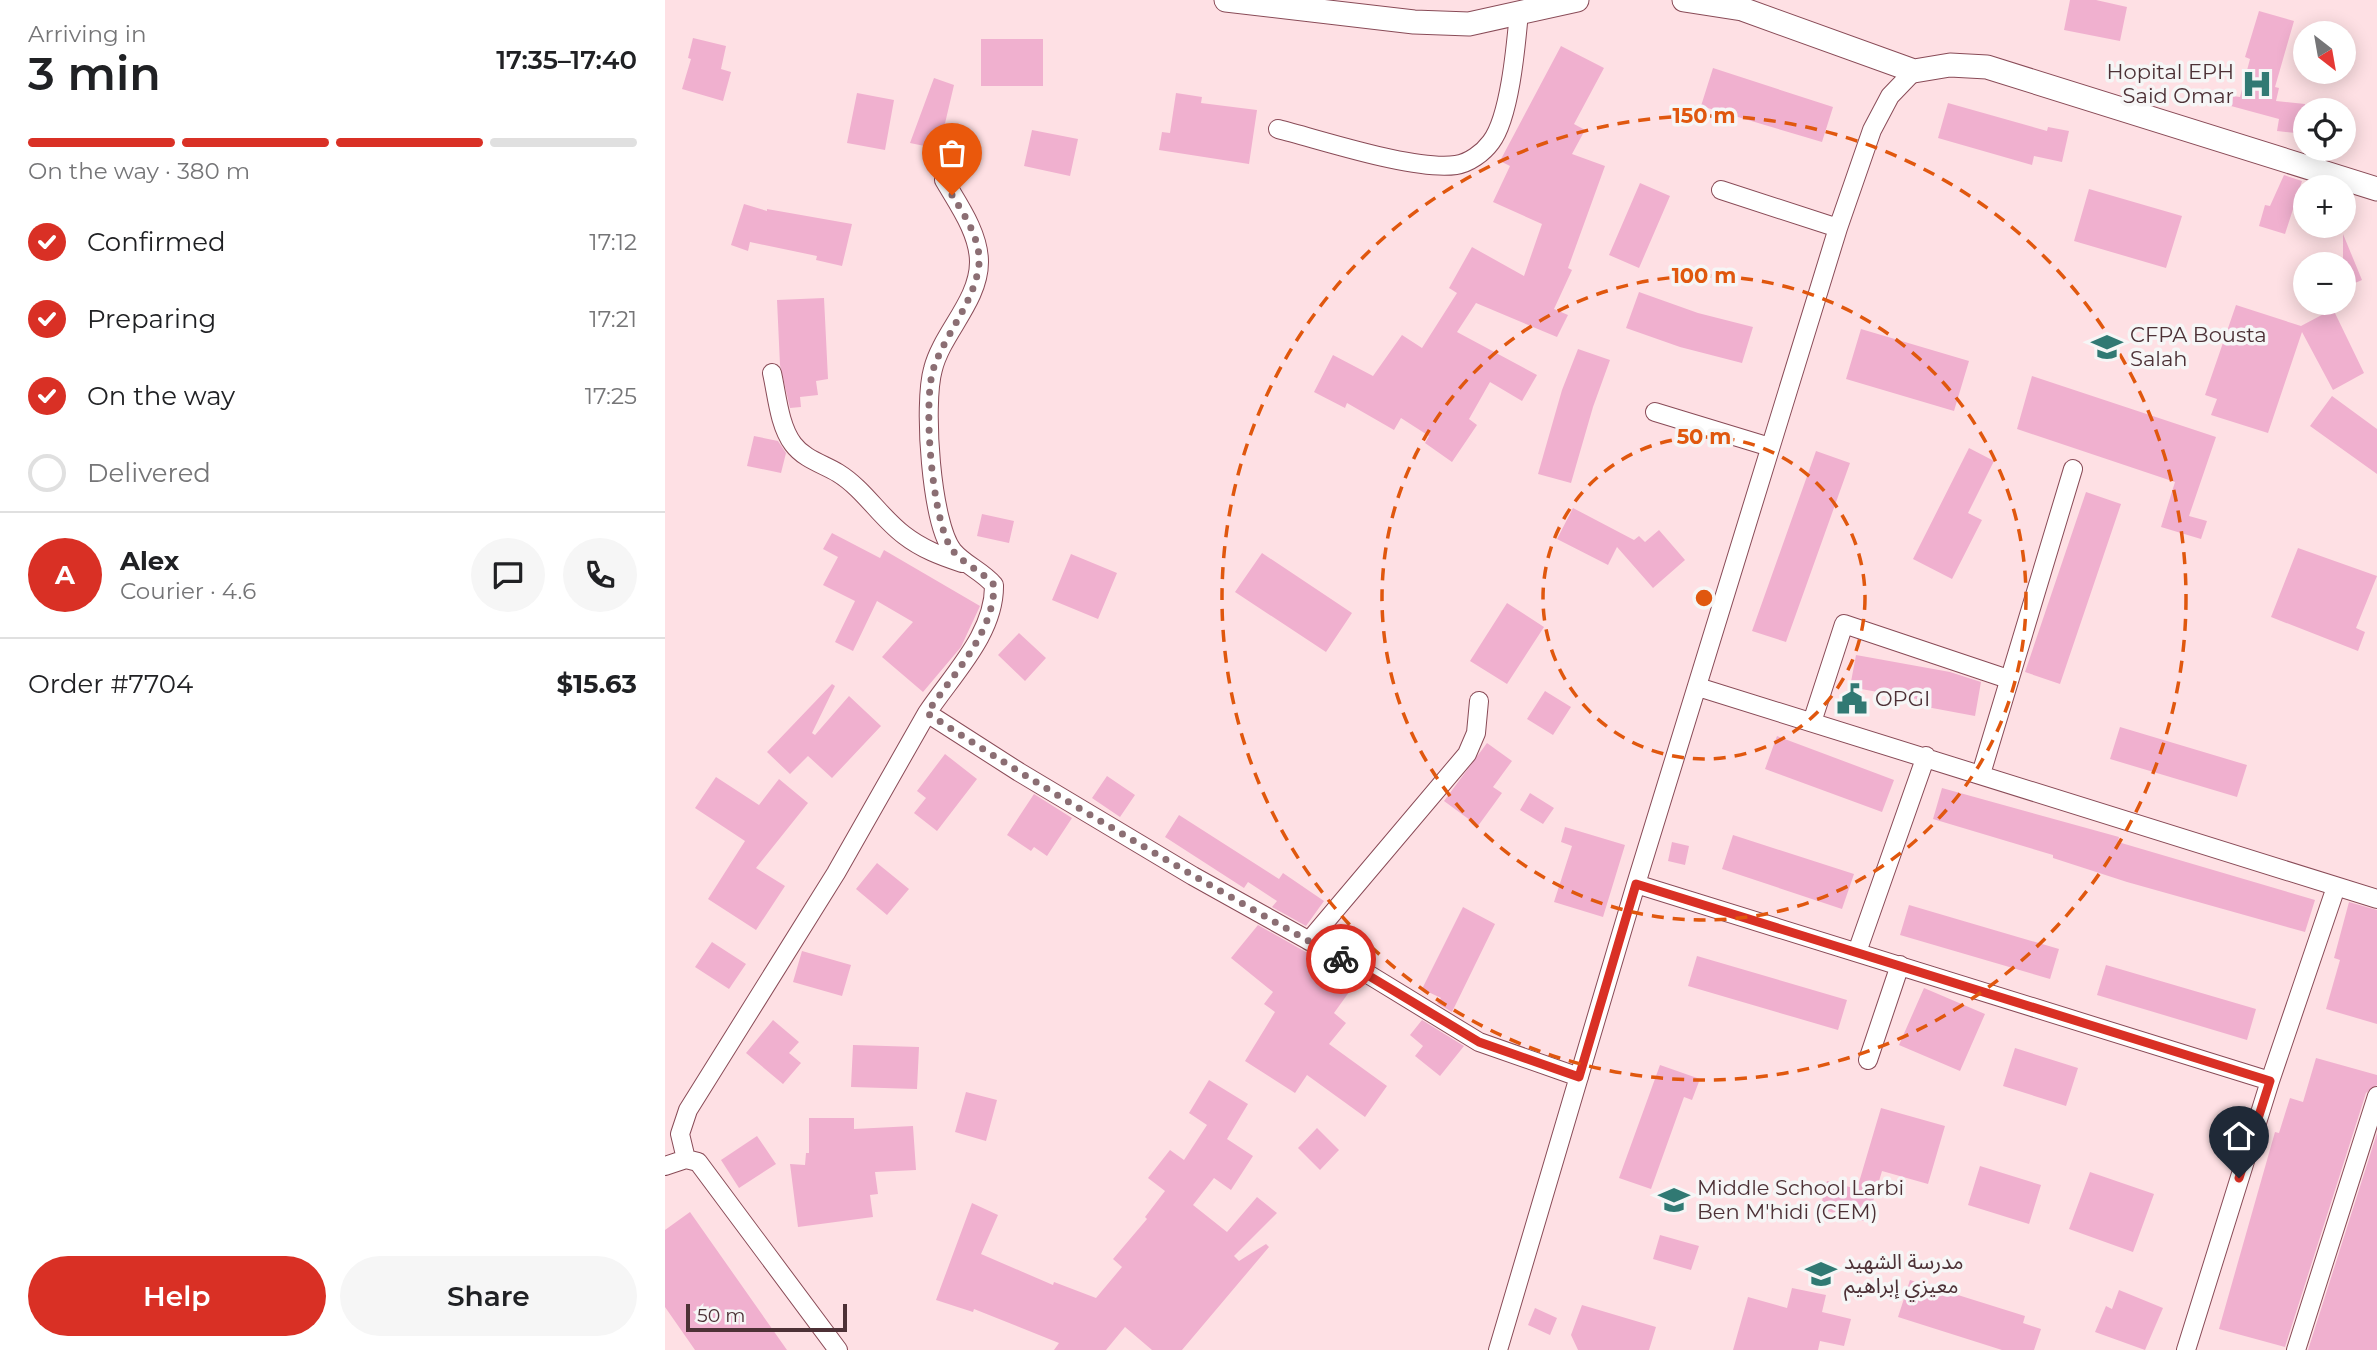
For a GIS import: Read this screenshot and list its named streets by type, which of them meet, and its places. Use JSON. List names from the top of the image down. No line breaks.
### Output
{"places":{"hospital":["Hopital EPH Said Omar"],"school or university":["CFPA Bousta Salah","Middle School Larbi Ben M'hidi (CEM)","مدرسة الشهيد معيزي إبراهيم"],"public building":["OPGI"]},"scale_bar":"50 m","north":"bottom right","page":{"heading":["3 min","Arriving in","17:35–17:40"],"panel":["Alex","Courier · 4.6","Order #7704","$15.63"],"map_buttons":["+","−"],"bar":"On the way · 380 m","list":[["Confirmed","17:12"],["Preparing","17:21"],["On the way","17:25"],"Delivered"],"round":"A","buttons":["Help","Share"],"scale":"50 m"},"rings":["150 m","100 m","50 m"]}
